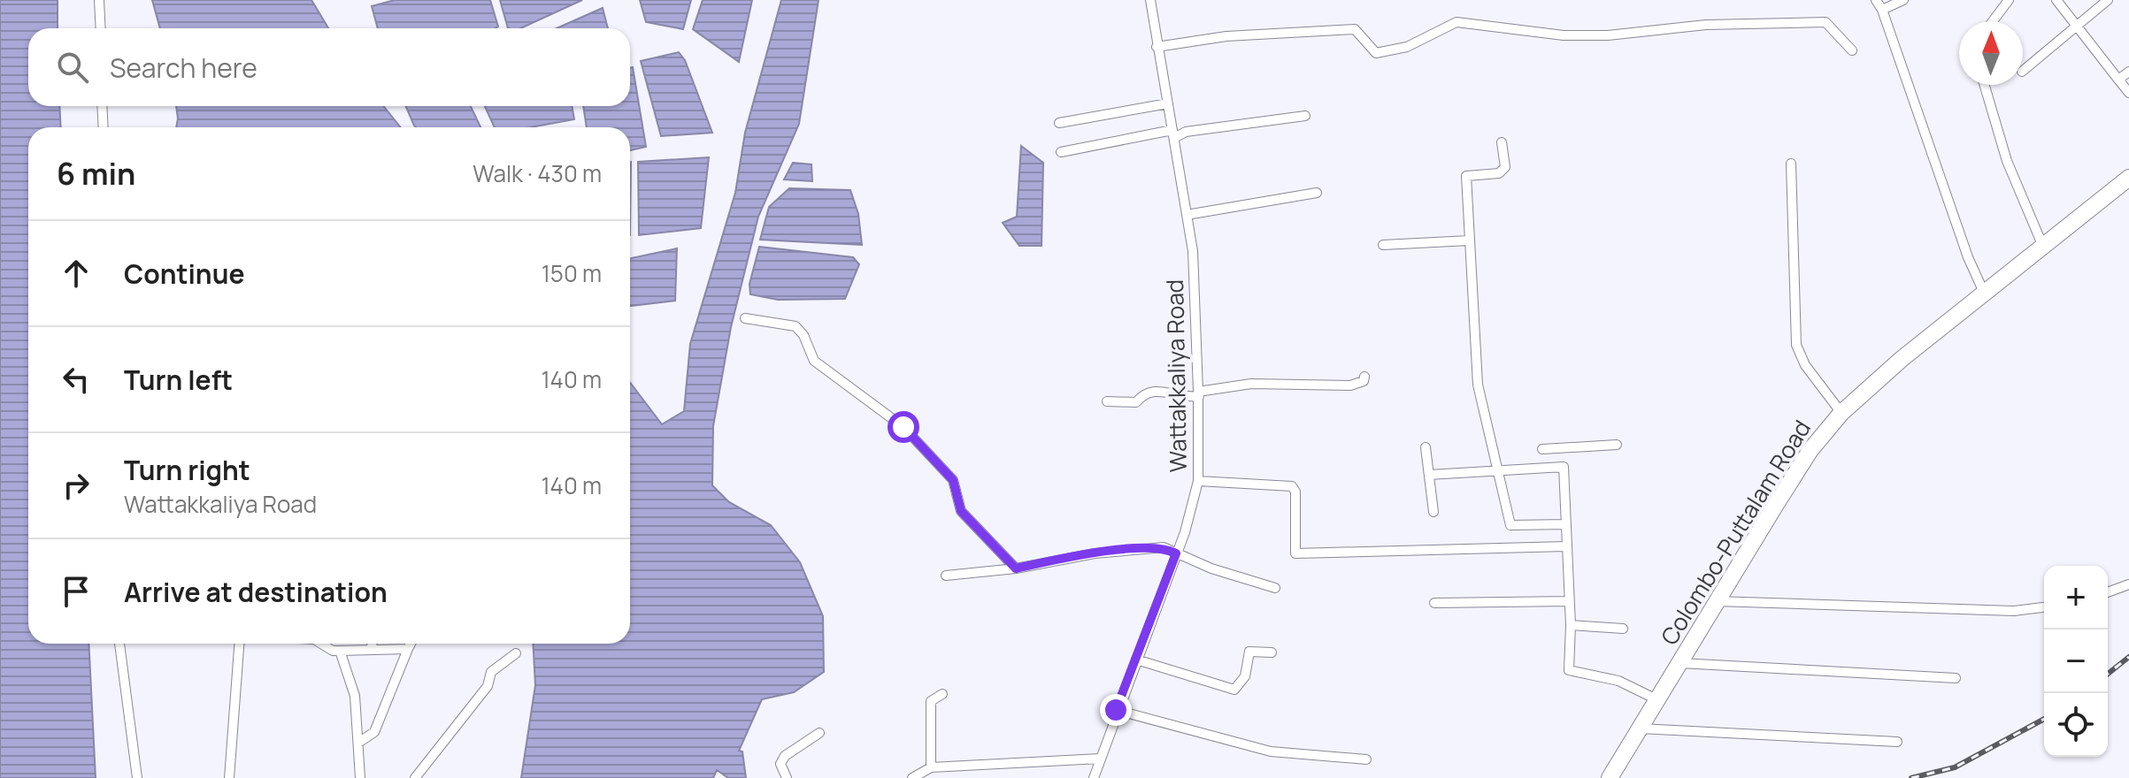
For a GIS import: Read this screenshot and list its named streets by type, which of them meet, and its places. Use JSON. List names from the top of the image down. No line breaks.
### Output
{"streets":{"highway":["Colombo-Puttalam Road"],"street":["Wattakkaliya Road"]},"north":"top","page":{"search":"Search here","heading":["6 min","Walk · 430 m"],"list":[["Continue","150 m"],["Turn left","140 m"],["Turn right","Wattakkaliya Road","140 m"],"Arrive at destination"],"map_buttons":["+","−"]}}
